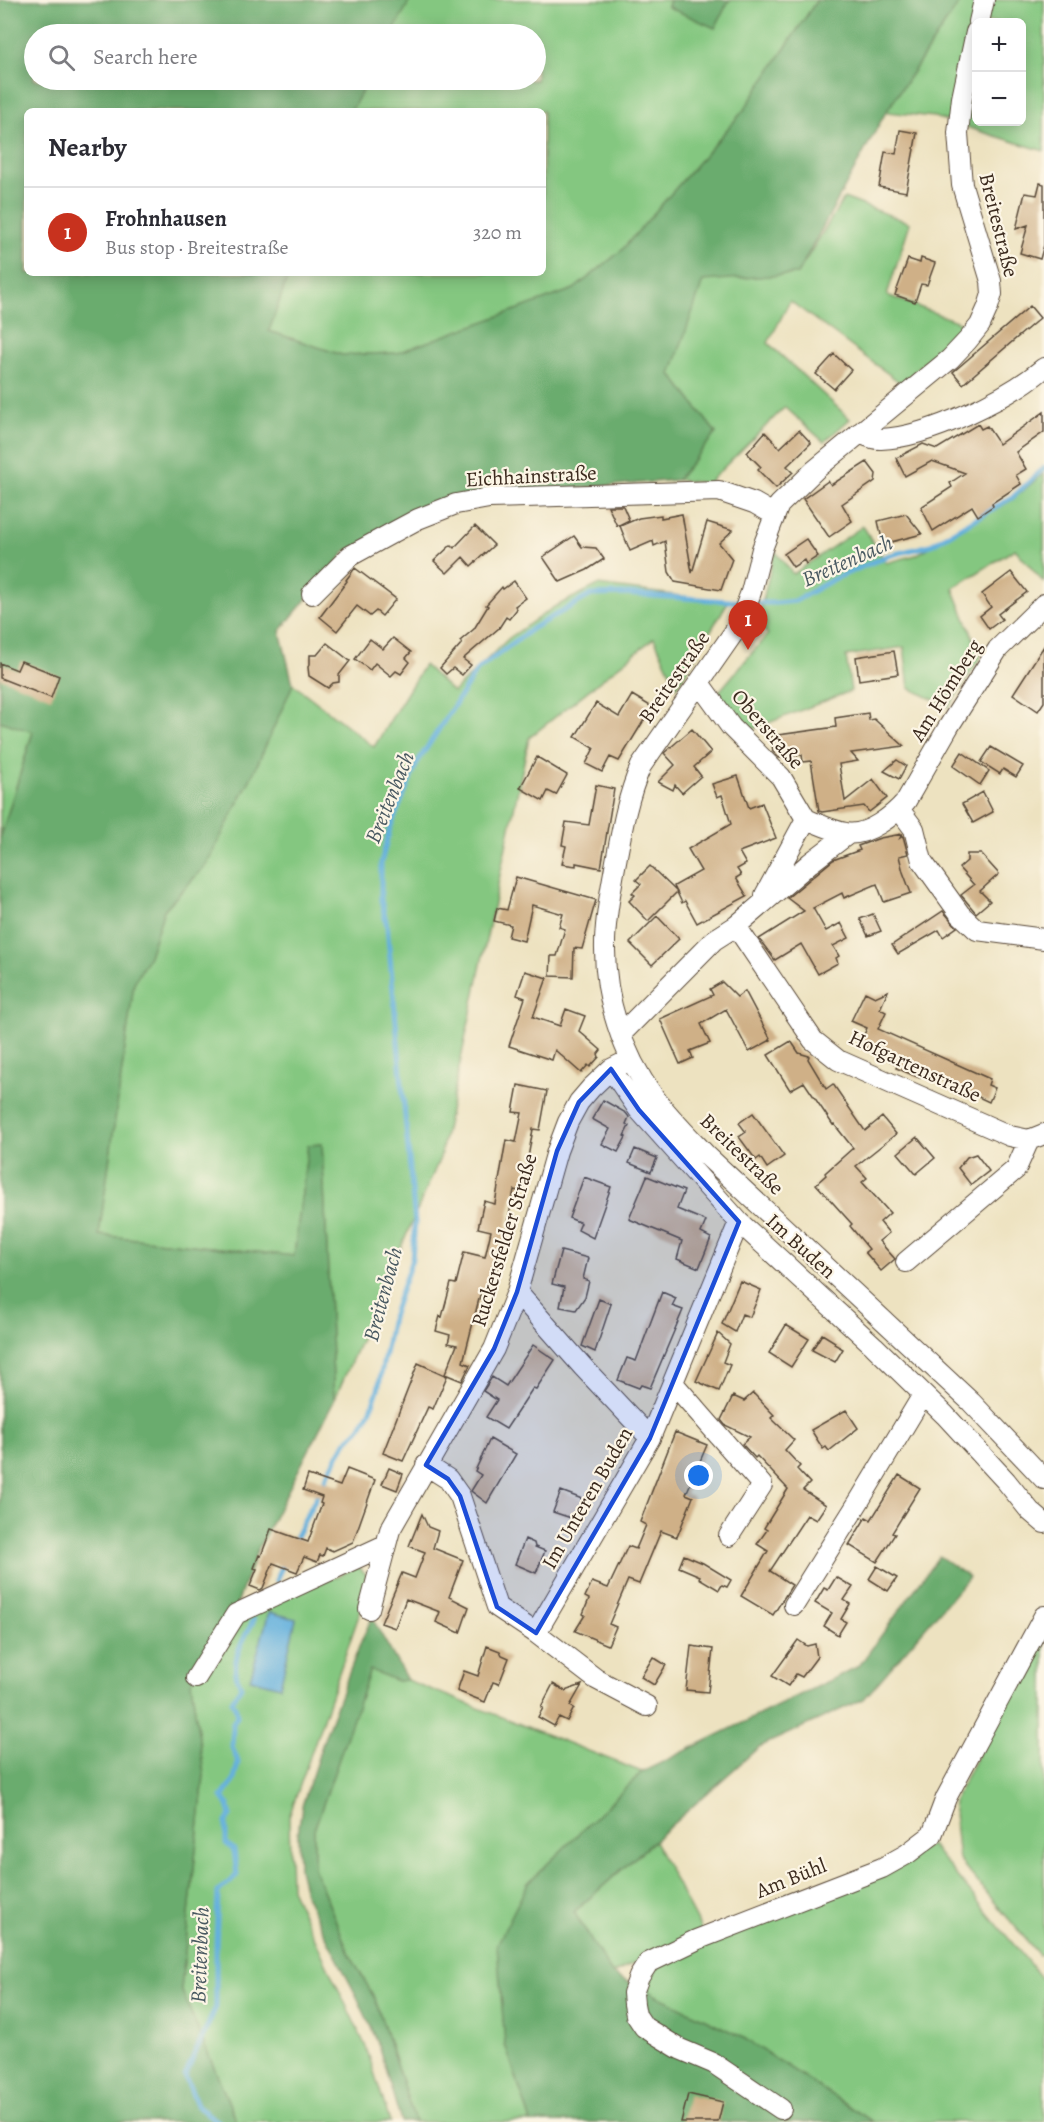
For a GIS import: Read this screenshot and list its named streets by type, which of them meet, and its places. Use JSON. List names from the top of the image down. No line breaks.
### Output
{"streets":{"street":["Breitestraße","Eichhainstraße","Am Hömberg","Oberstraße","Hofgartenstraße","Ruckersfelder Straße","Im Buden","Im Unteren Buden","Am Bühl"]},"crossings":[["Breitestraße","Eichhainstraße"],["Breitestraße","Oberstraße"],["Breitestraße","Ruckersfelder Straße"],["Ruckersfelder Straße","Im Buden"],["Im Buden","Im Unteren Buden"]],"water":["Breitenbach"],"page":{"map_buttons":["+","−"],"search":"Search here","heading":"Nearby","list":[{"mark":"1","name":"Frohnhausen","note":"Bus stop · Breitestraße","value":"320 m"}],"pins":"1"}}
